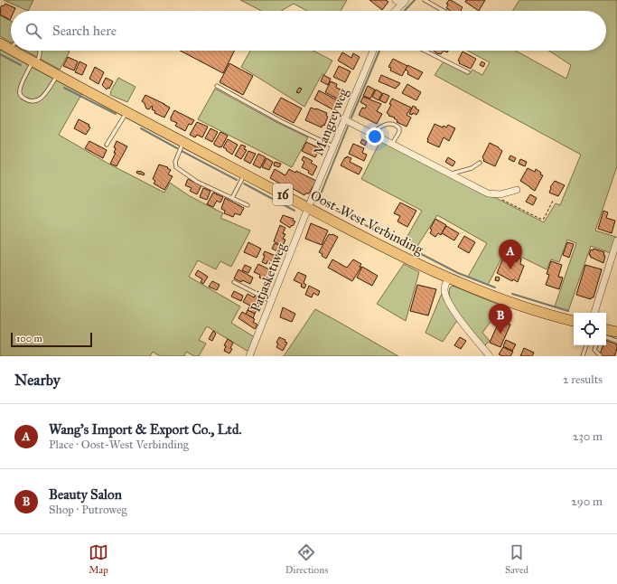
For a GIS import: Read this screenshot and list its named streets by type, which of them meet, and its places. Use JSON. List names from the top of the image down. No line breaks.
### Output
{"streets":{"main road":["16","Oost-West Verbinding"],"street":["Mangreyweg","Patjasketiweg"]},"crossings":[["Mangreyweg","Oost-West Verbinding"],["Mangreyweg","Patjasketiweg"],["Oost-West Verbinding","Patjasketiweg"]],"scale_bar":"100 m","page":{"search":"Search here","pins":["A","B"],"scale":"100 m","heading":["Nearby","2 results"],"list":[{"mark":"A","name":"Wang's Import & Export Co., Ltd.","note":"Place · Oost-West Verbinding","value":"230 m"},{"mark":"B","name":"Beauty Salon","note":"Shop · Putroweg","value":"290 m"}],"nav":["Map","Directions","Saved"]}}
